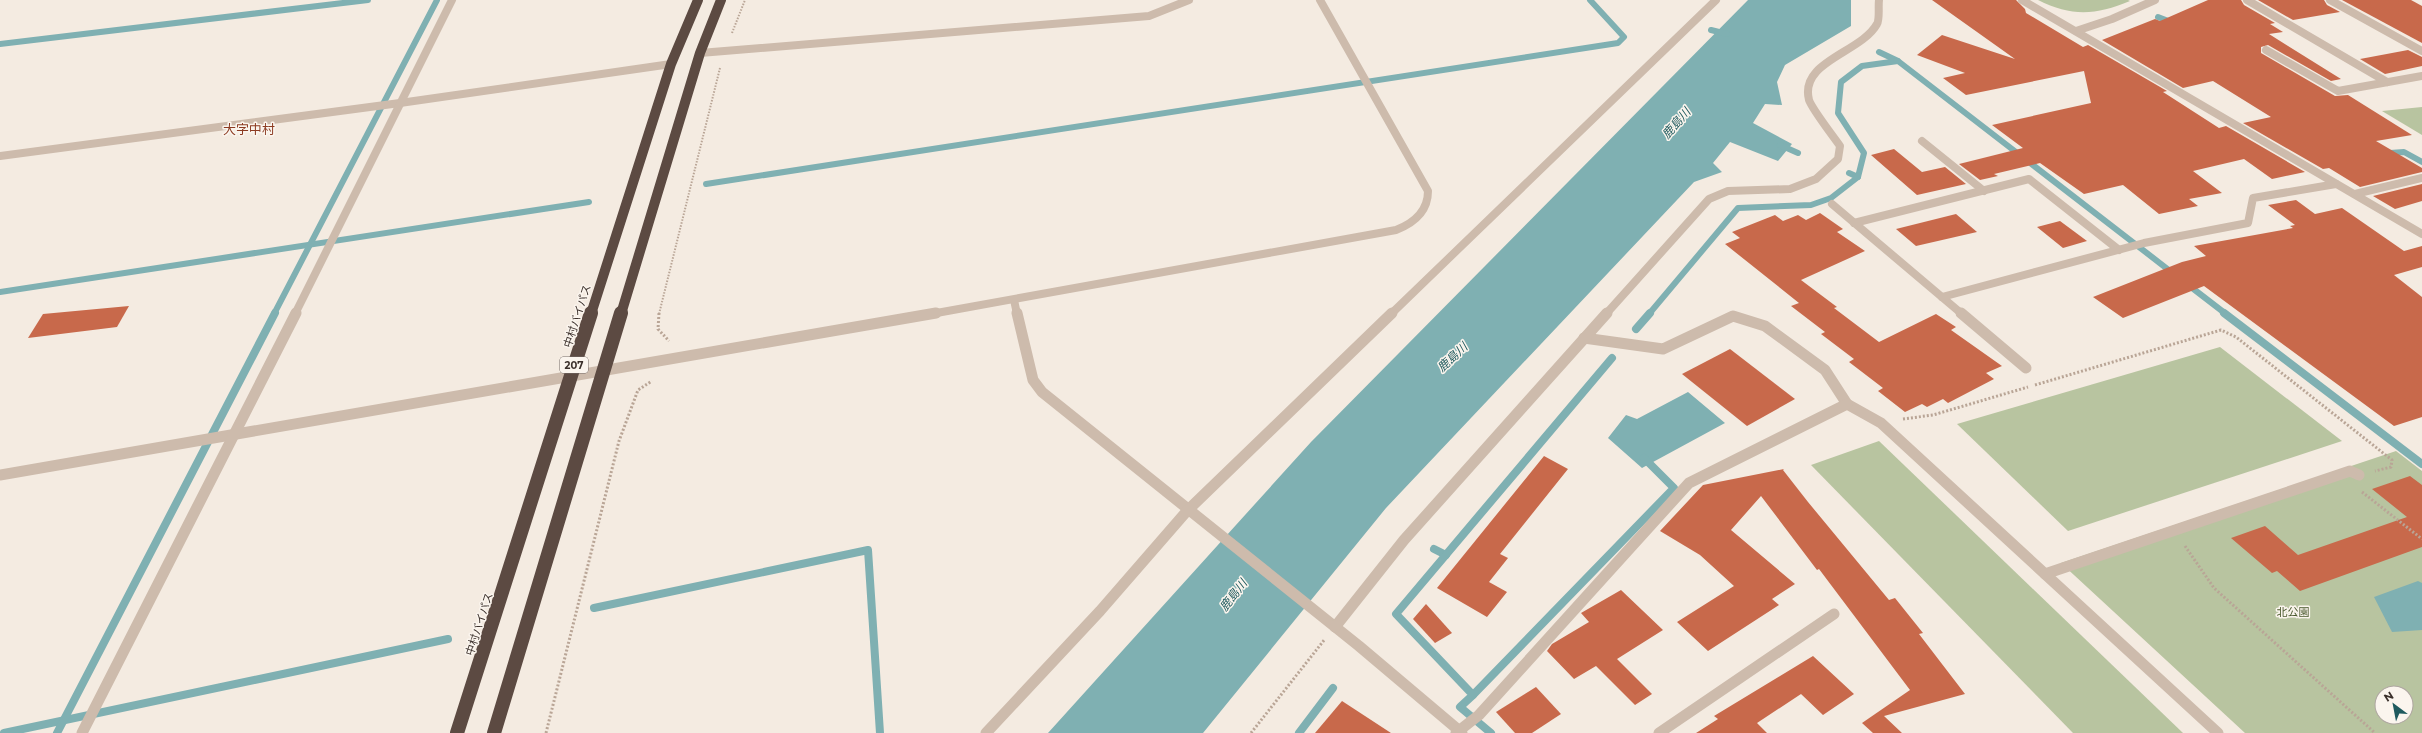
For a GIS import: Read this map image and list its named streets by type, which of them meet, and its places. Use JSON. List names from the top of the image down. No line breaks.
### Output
{"streets":{"highway":["中村バイパス","207"]},"districts":["大字中村"],"water":["鹿島川"],"parks":["北公園"],"north":"top left"}
